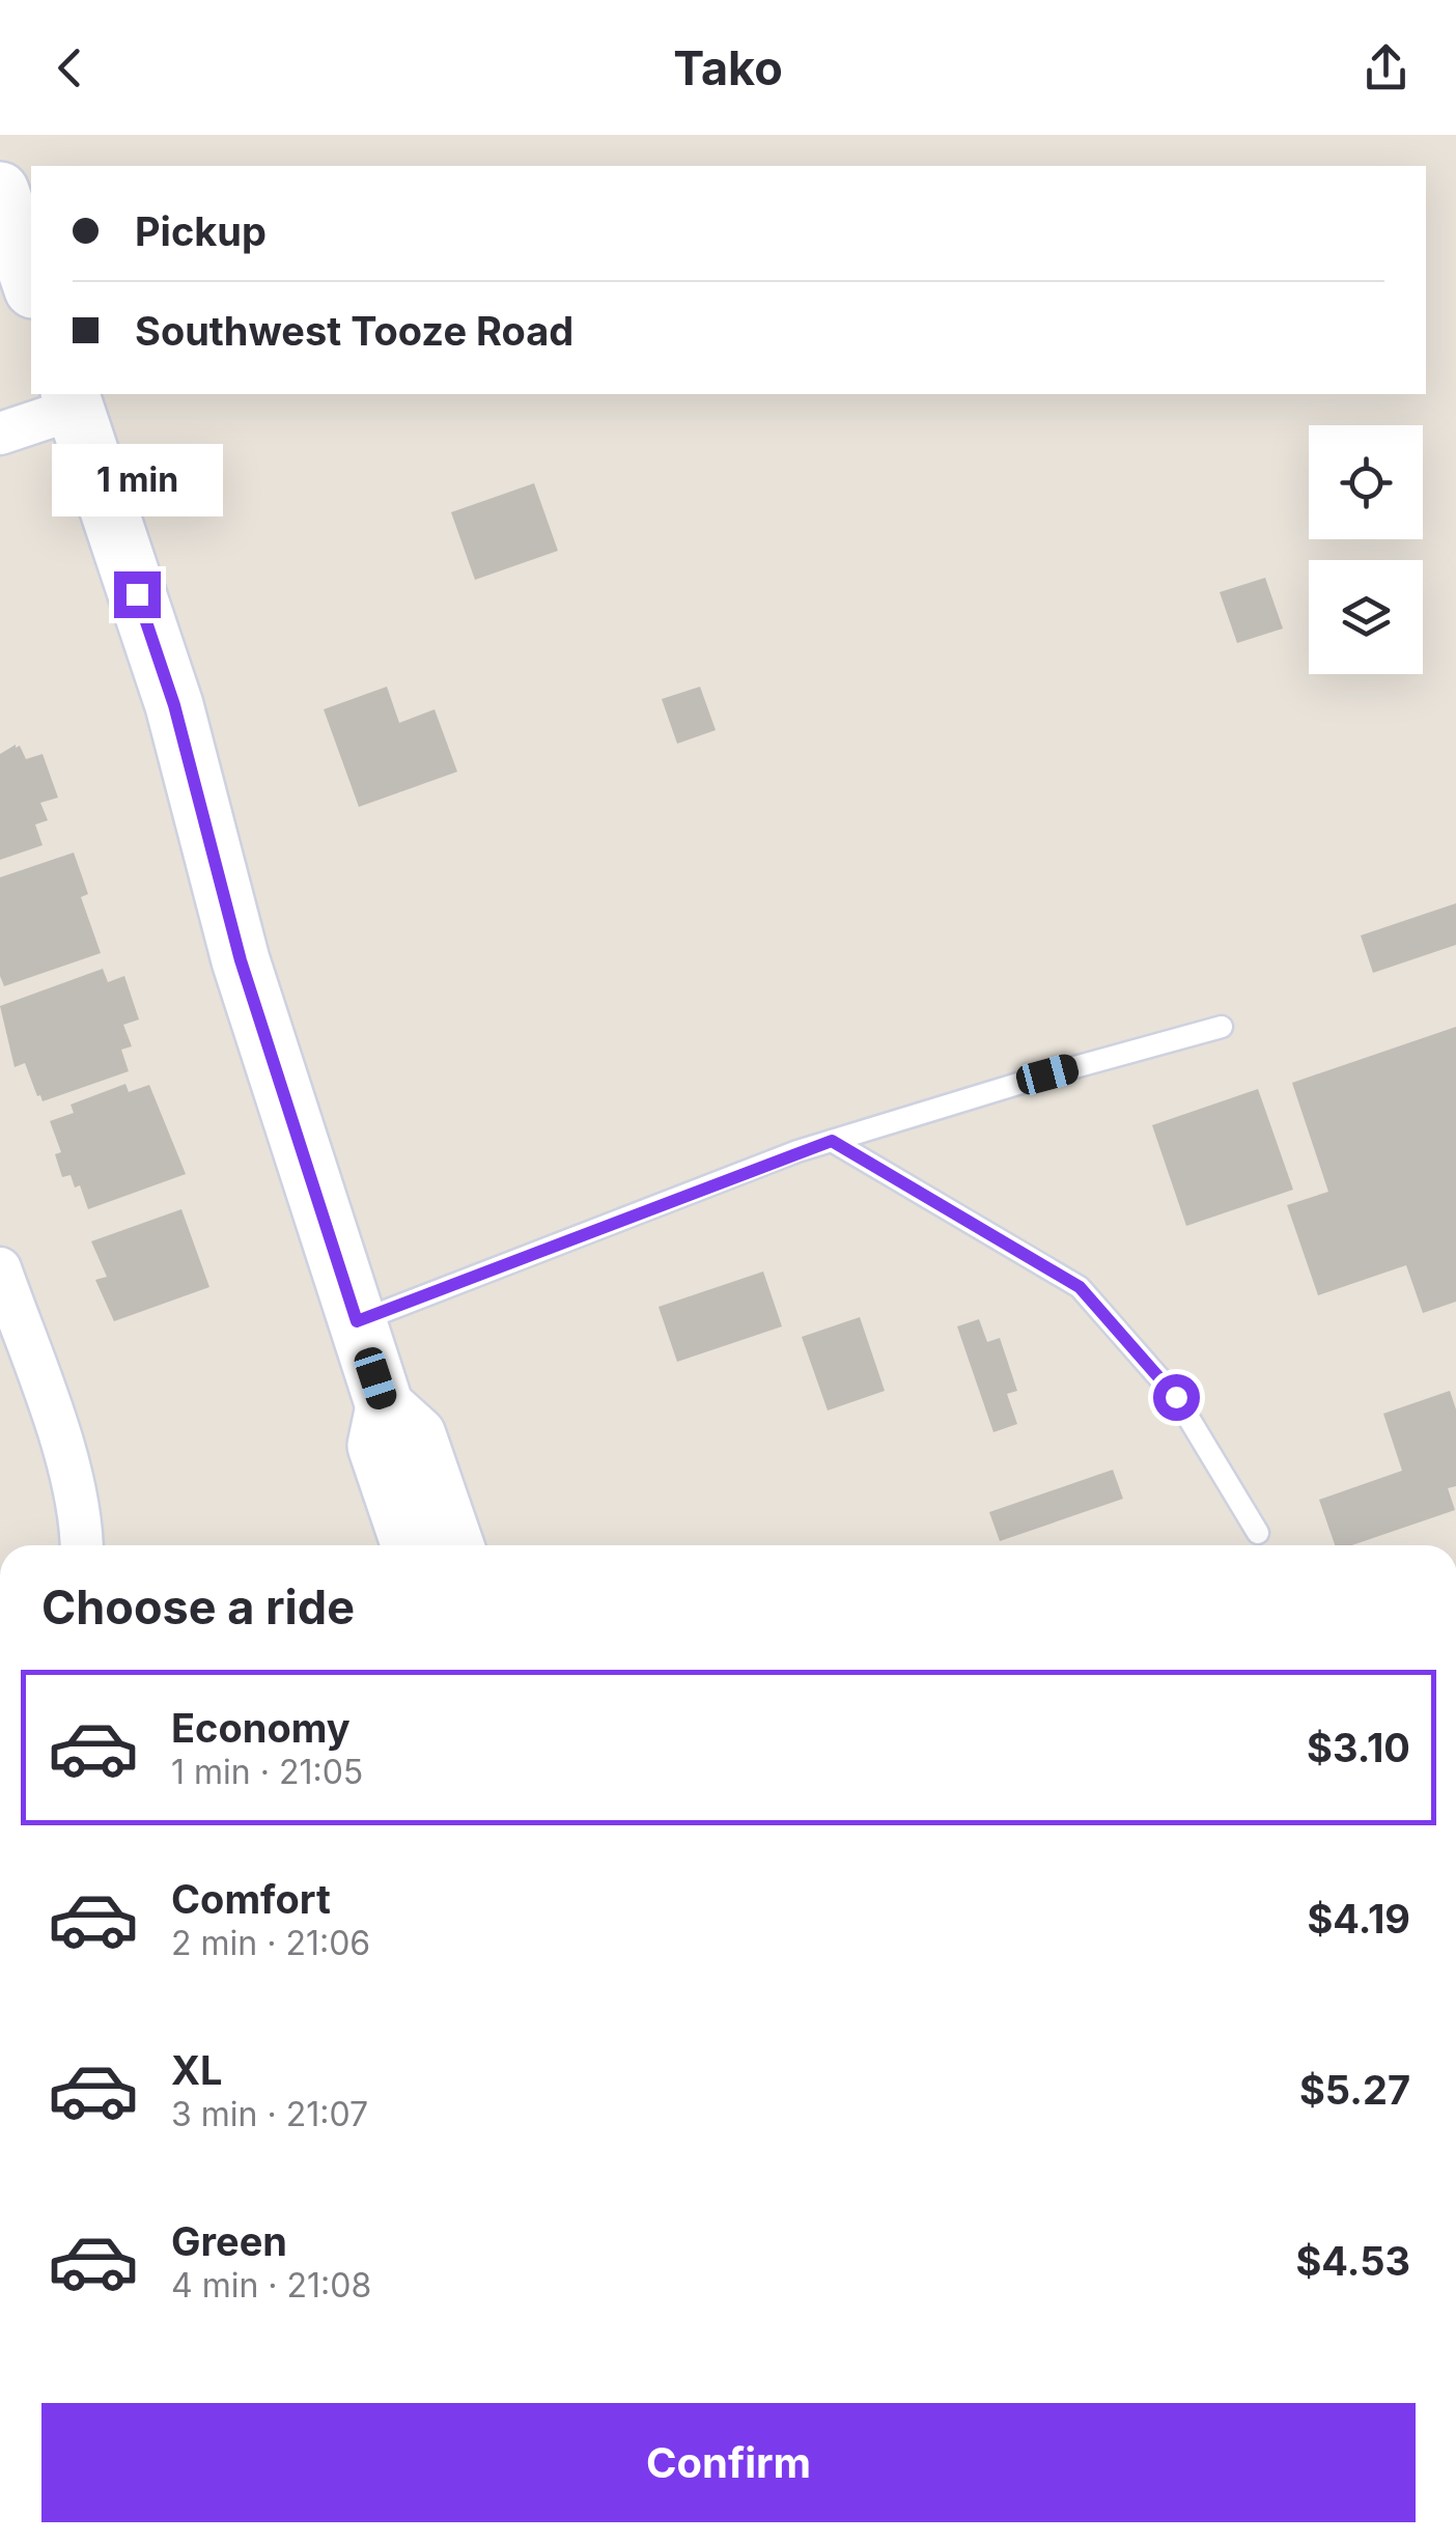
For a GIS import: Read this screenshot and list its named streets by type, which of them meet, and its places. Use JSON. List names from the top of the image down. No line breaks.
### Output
{"page":{"header":"Tako","banner":["Pickup","Southwest Tooze Road"],"bubble":"1 min","heading":"Choose a ride","list":[{"name":"Economy","note":"1 min · 21:05","value":"$3.10"},{"name":"Comfort","note":"2 min · 21:06","value":"$4.19"},{"name":"XL","note":"3 min · 21:07","value":"$5.27"},{"name":"Green","note":"4 min · 21:08","value":"$4.53"}],"buttons":"Confirm"}}
